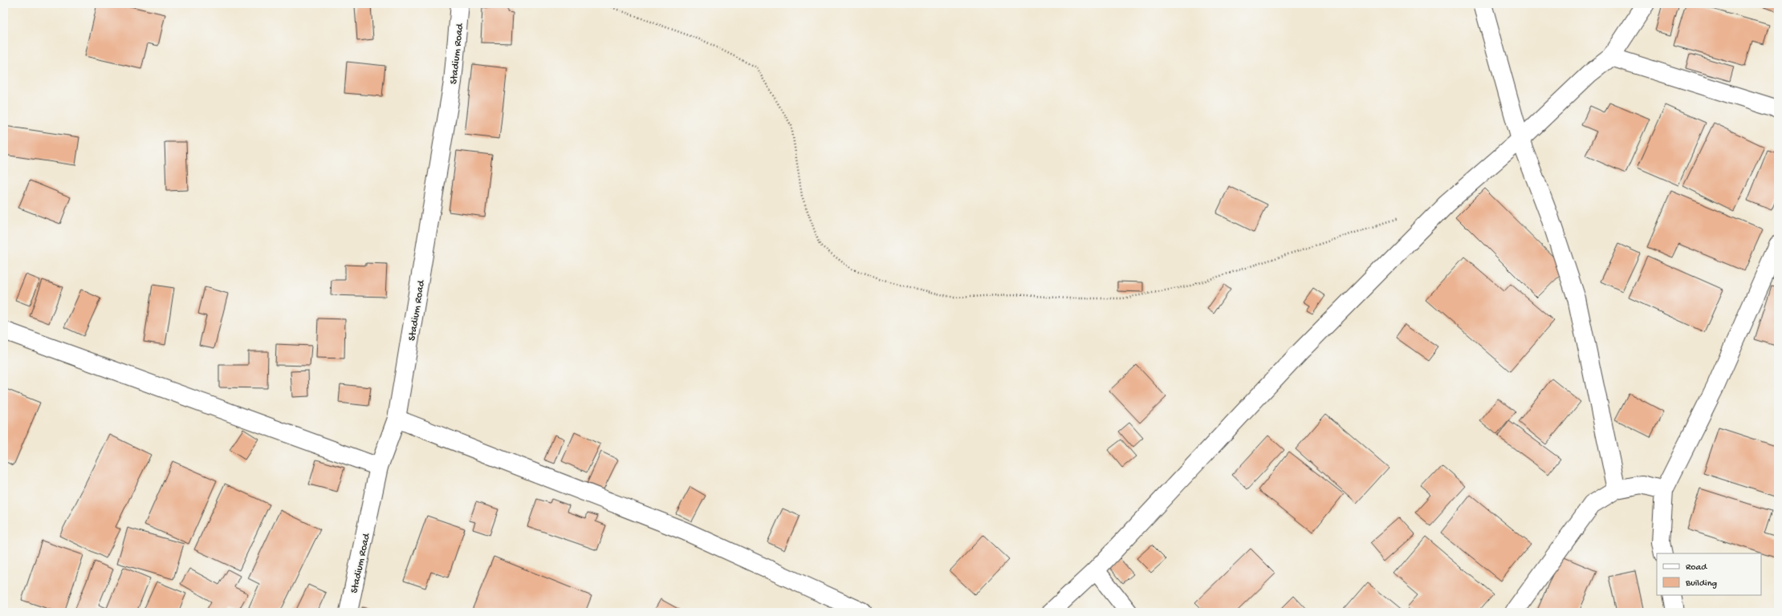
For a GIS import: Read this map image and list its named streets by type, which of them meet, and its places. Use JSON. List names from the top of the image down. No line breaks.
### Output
{"streets":{"street":["Stadium Road"]},"legend":["Road","Building"]}
